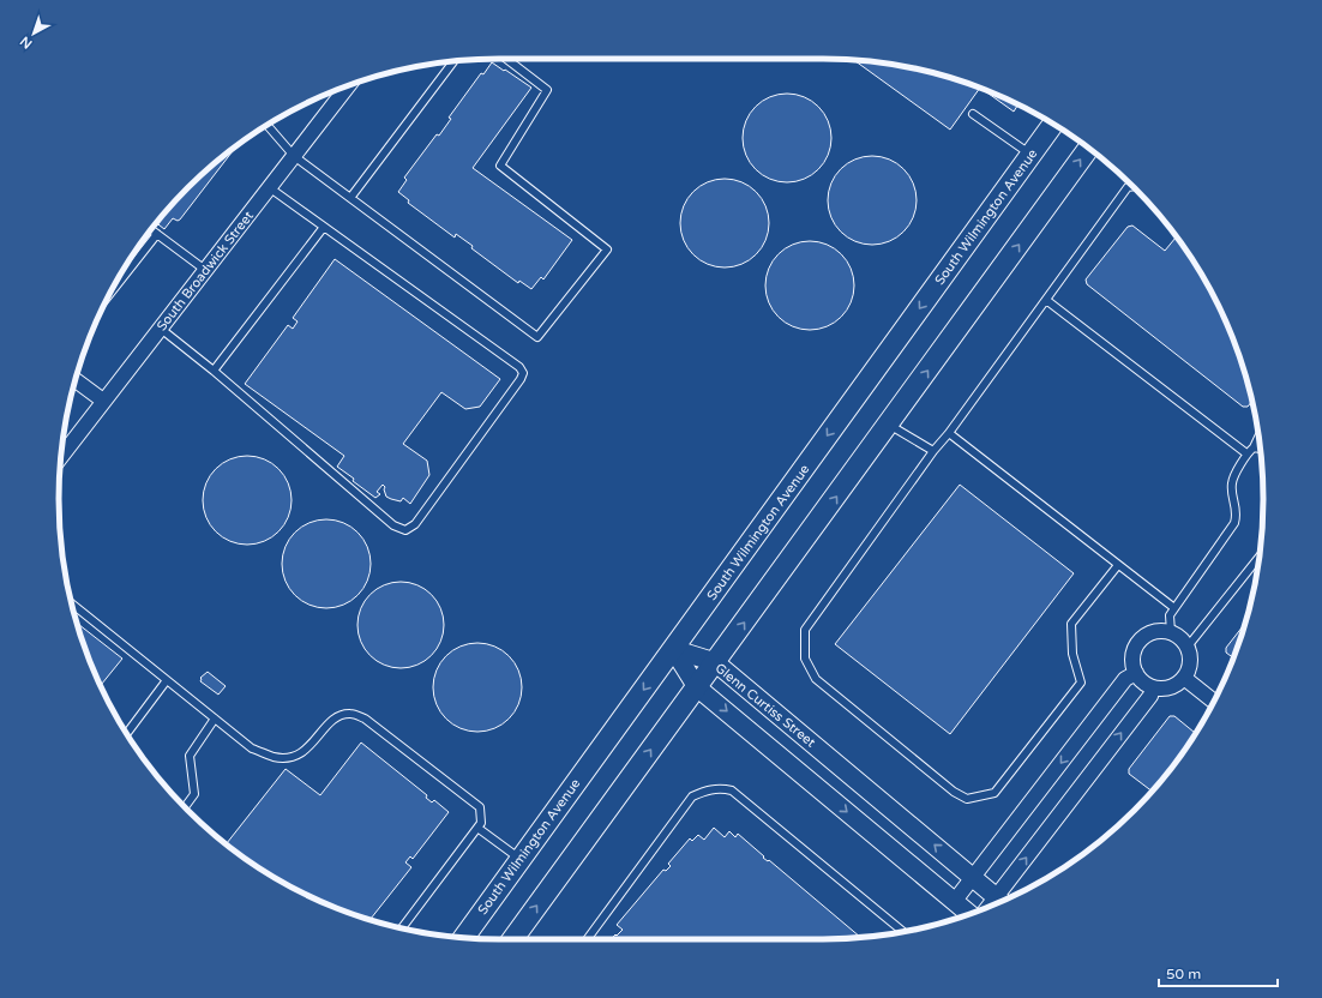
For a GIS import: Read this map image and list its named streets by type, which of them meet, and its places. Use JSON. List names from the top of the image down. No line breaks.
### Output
{"streets":{"main road":["South Wilmington Avenue"],"street":["South Broadwick Street","Glenn Curtiss Street"]},"crossings":[["South Wilmington Avenue","Glenn Curtiss Street"]],"scale_bar":"50 m","north":"bottom left"}
